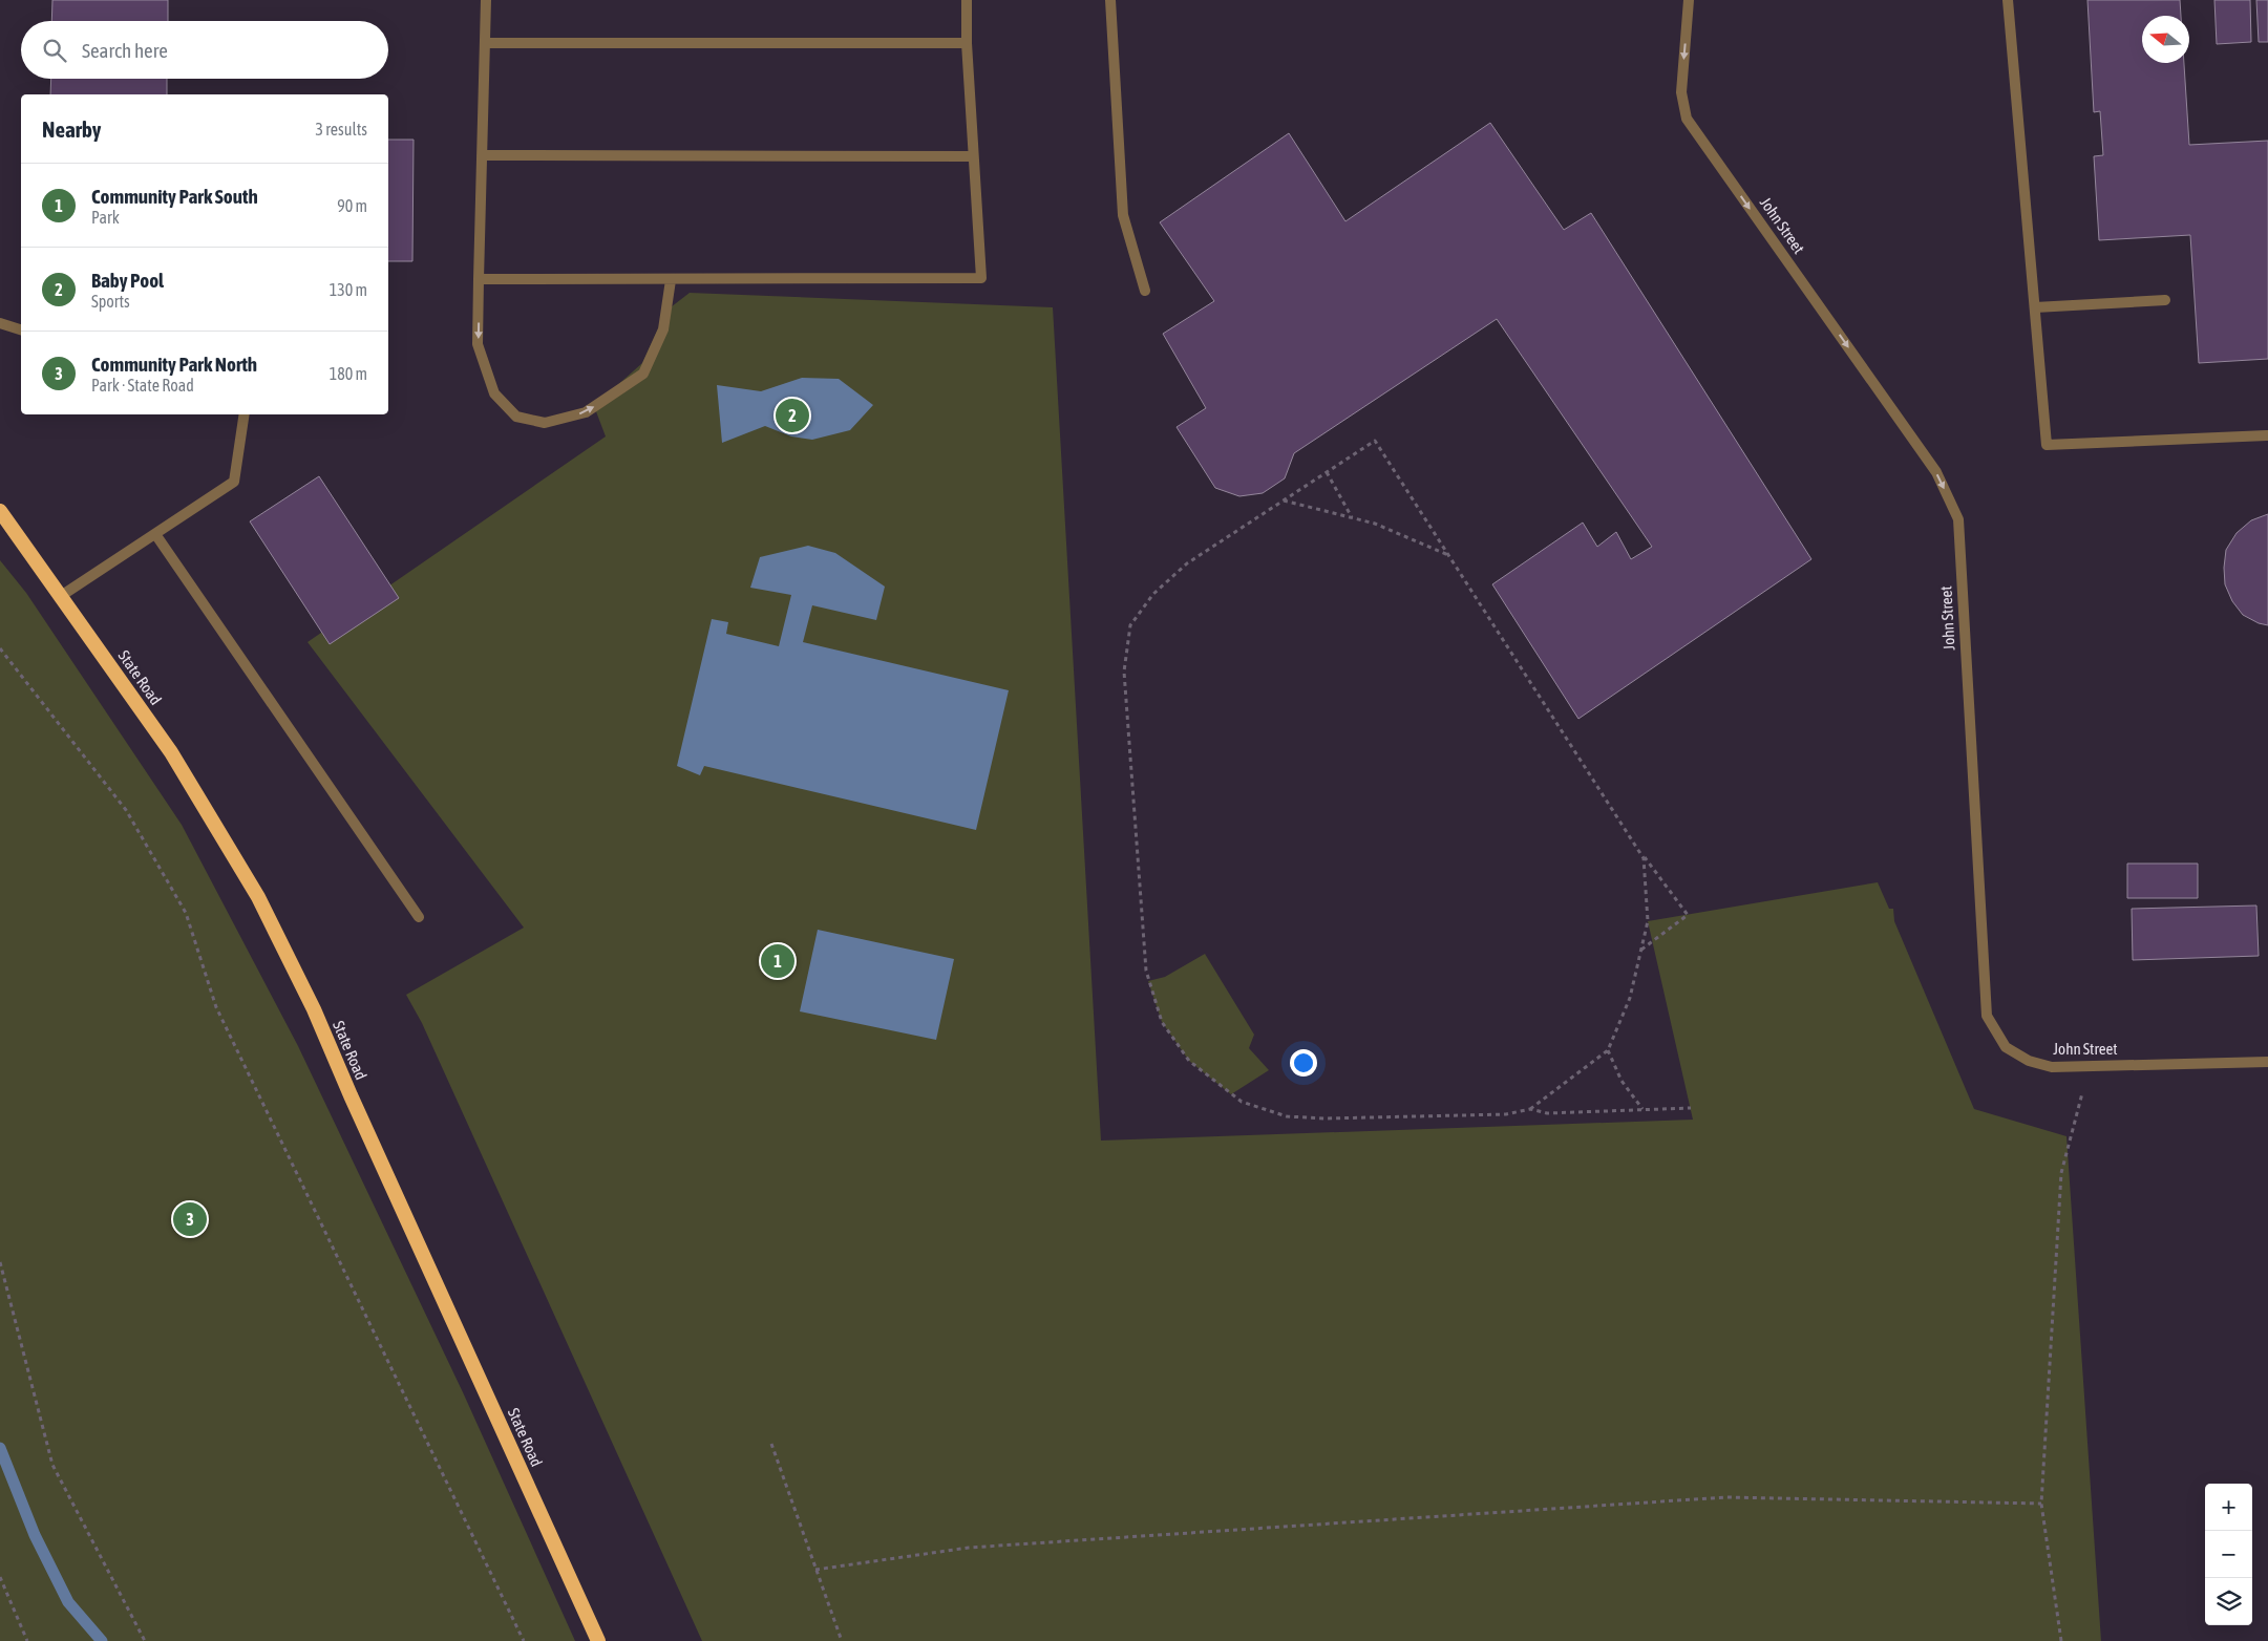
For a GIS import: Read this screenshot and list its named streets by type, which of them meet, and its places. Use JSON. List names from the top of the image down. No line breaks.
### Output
{"streets":{"highway":["State Road"],"street":["John Street"]},"one_way":["John Street"],"north":"left","page":{"search":"Search here","heading":["Nearby","3 results"],"list":[{"mark":"1","name":"Community Park South","note":"Park","value":"90 m"},{"mark":"2","name":"Baby Pool","note":"Sports","value":"130 m"},{"mark":"3","name":"Community Park North","note":"Park · State Road","value":"180 m"}],"pins":["2","1","3"],"map_buttons":["+","−"]}}
